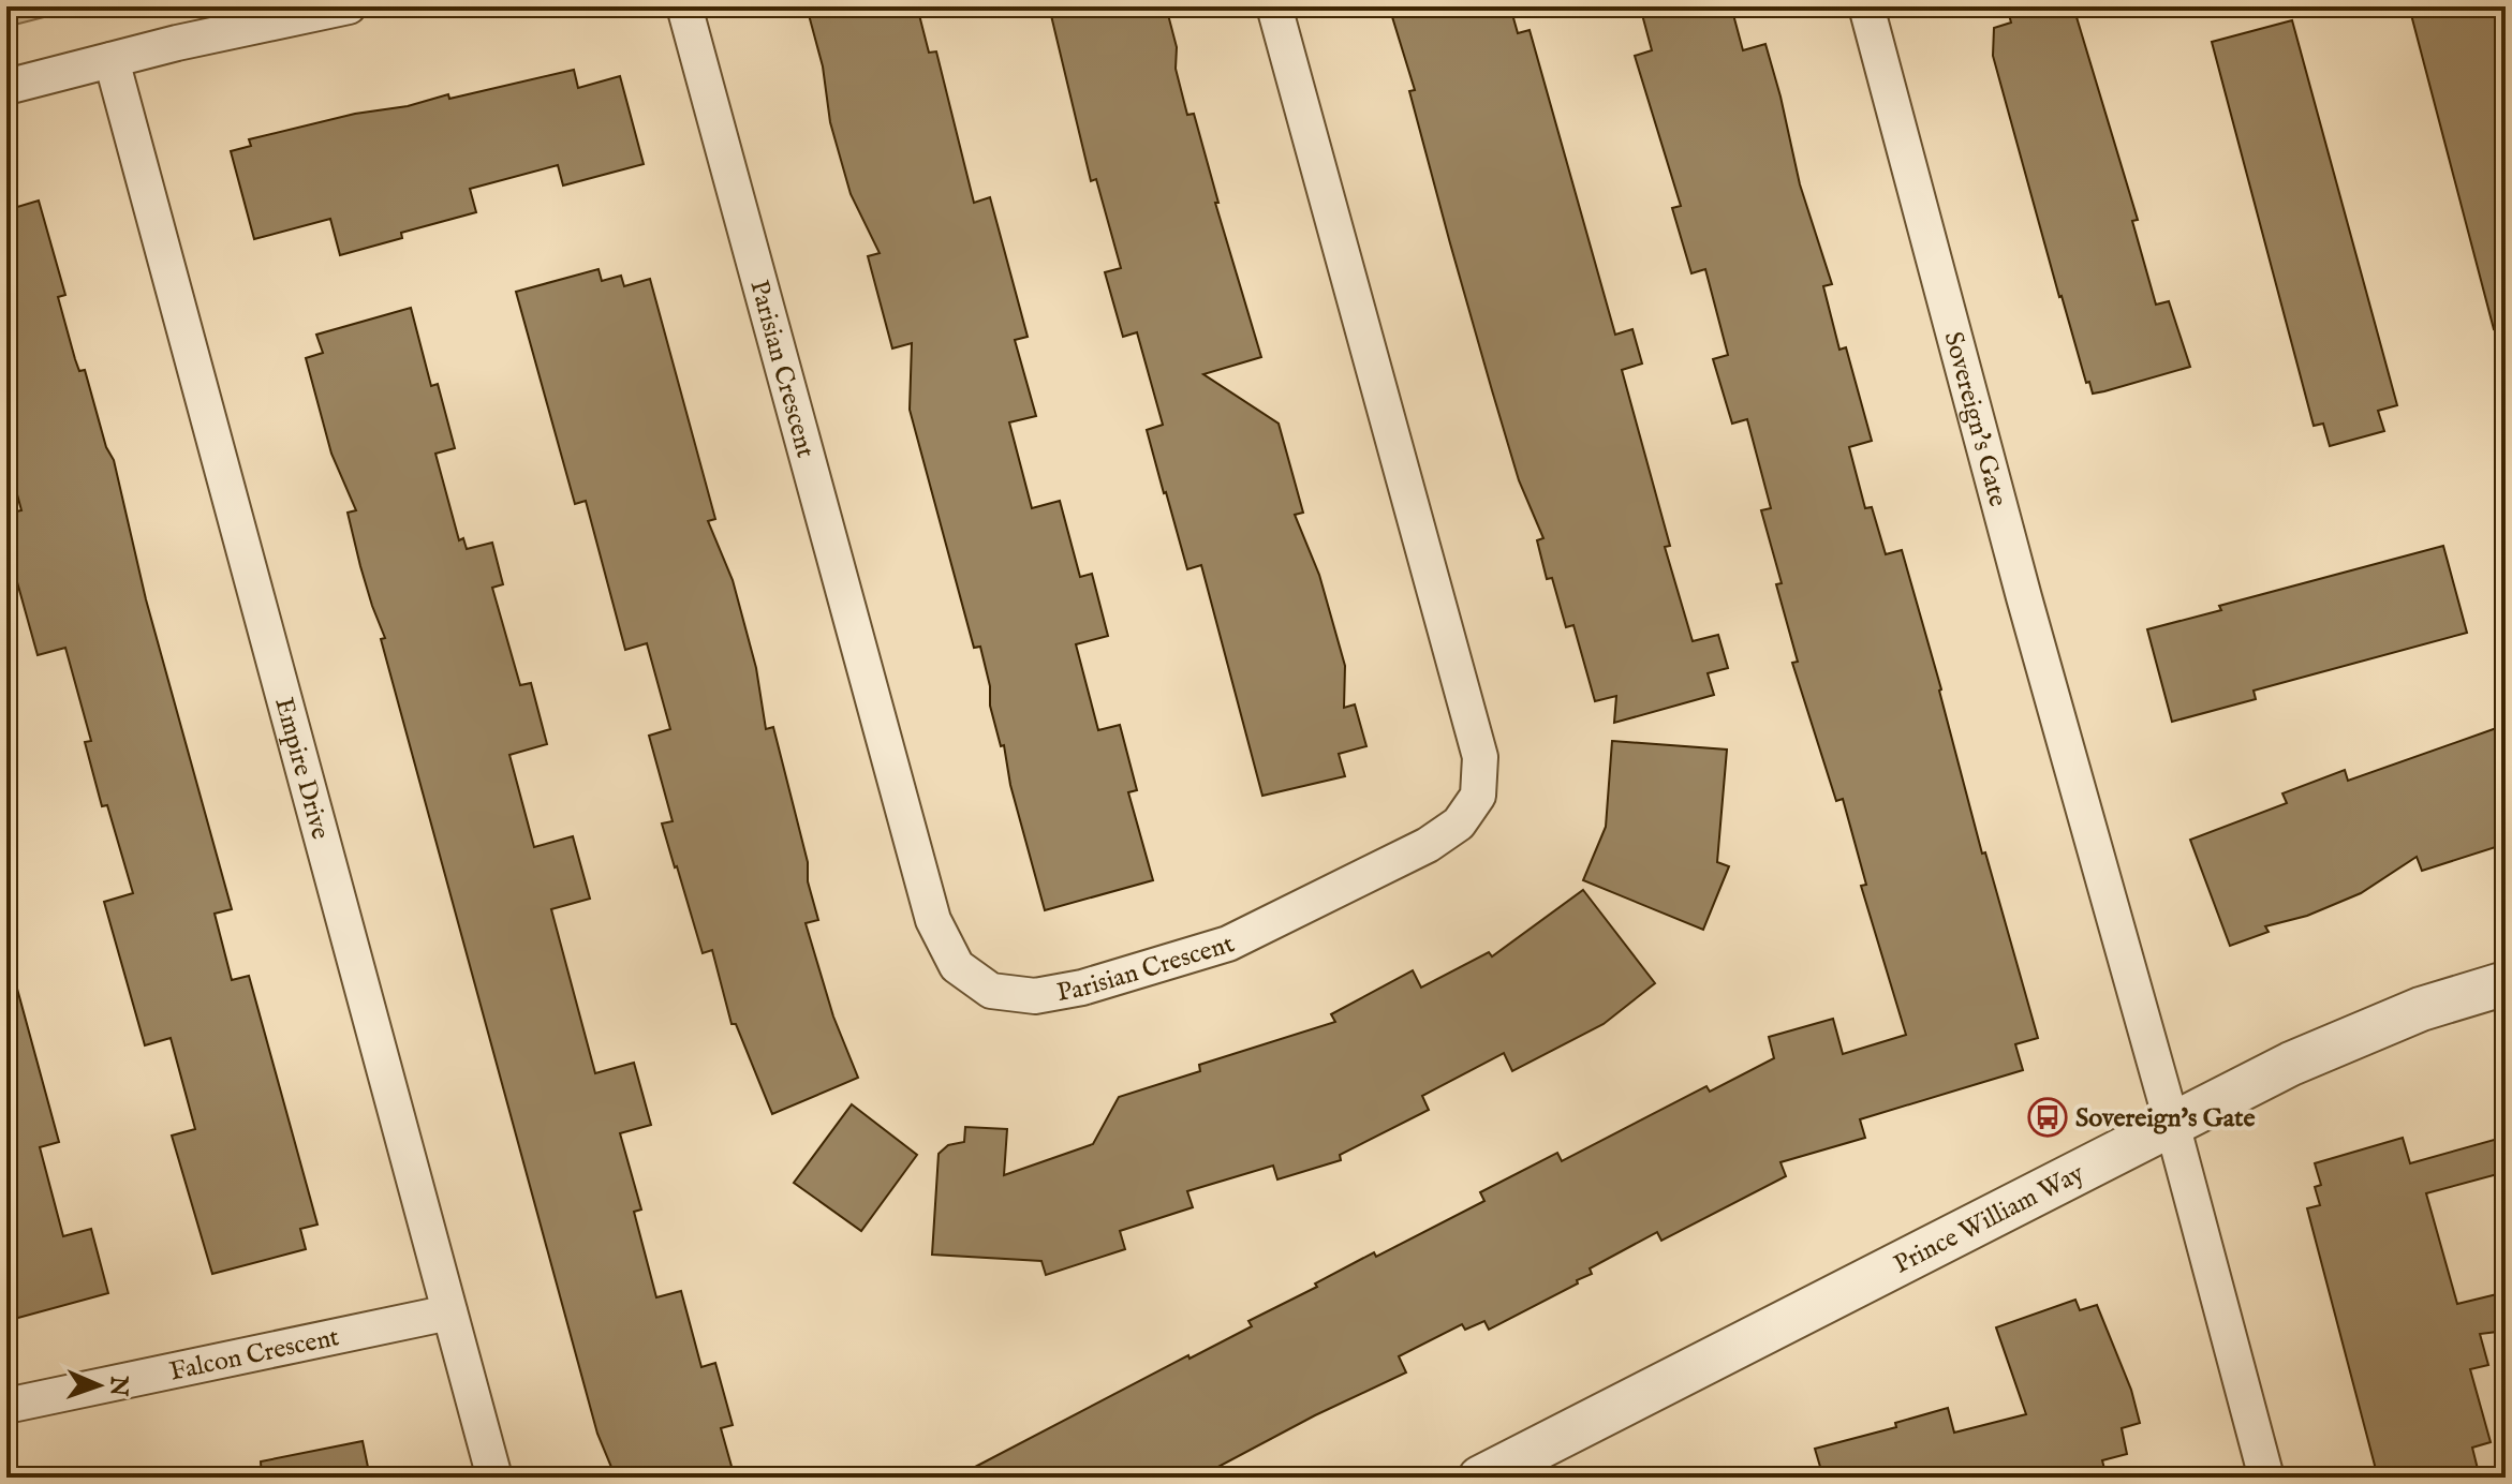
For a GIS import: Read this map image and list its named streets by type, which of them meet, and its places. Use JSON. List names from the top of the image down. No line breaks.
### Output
{"streets":{"street":["Parisian Crescent","Sovereign's Gate","Empire Drive","Prince William Way","Falcon Crescent"]},"crossings":[["Sovereign's Gate","Prince William Way"],["Empire Drive","Falcon Crescent"]],"places":{"bus stop":["Sovereign's Gate"]},"north":"right"}
